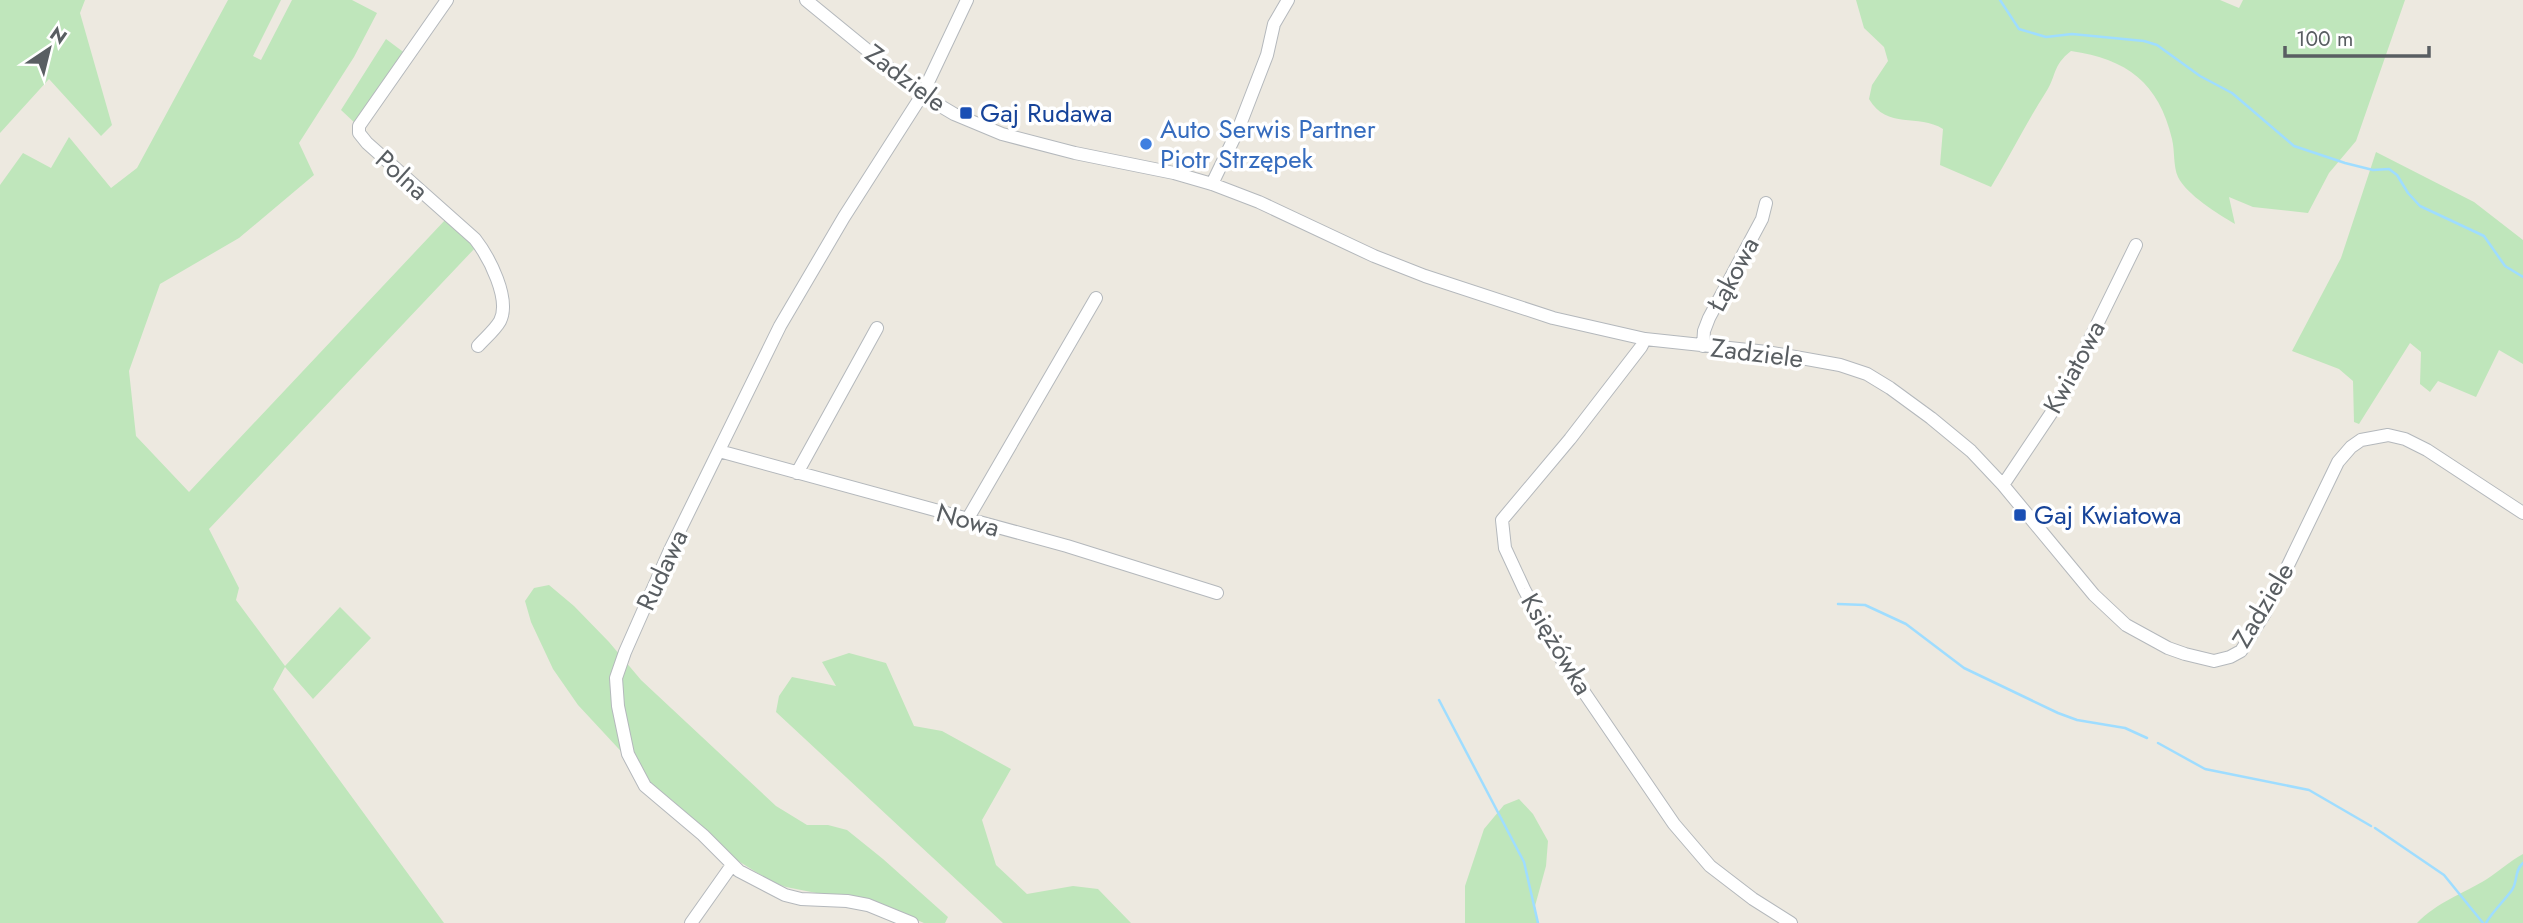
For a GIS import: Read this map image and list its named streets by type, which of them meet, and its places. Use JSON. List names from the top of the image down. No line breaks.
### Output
{"streets":{"street":["Zadziele","Polna","Łąkowa","Kwiatowa","Nowa","Rudawa","Księżówka"]},"crossings":[["Zadziele","Łąkowa"],["Zadziele","Kwiatowa"],["Zadziele","Rudawa"],["Zadziele","Księżówka"],["Nowa","Rudawa"]],"places":{"transit":["Gaj Rudawa","Gaj Kwiatowa"],"other":["Auto Serwis Partner Piotr Strzępek"]},"scale_bar":"100 m","north":"top right"}
